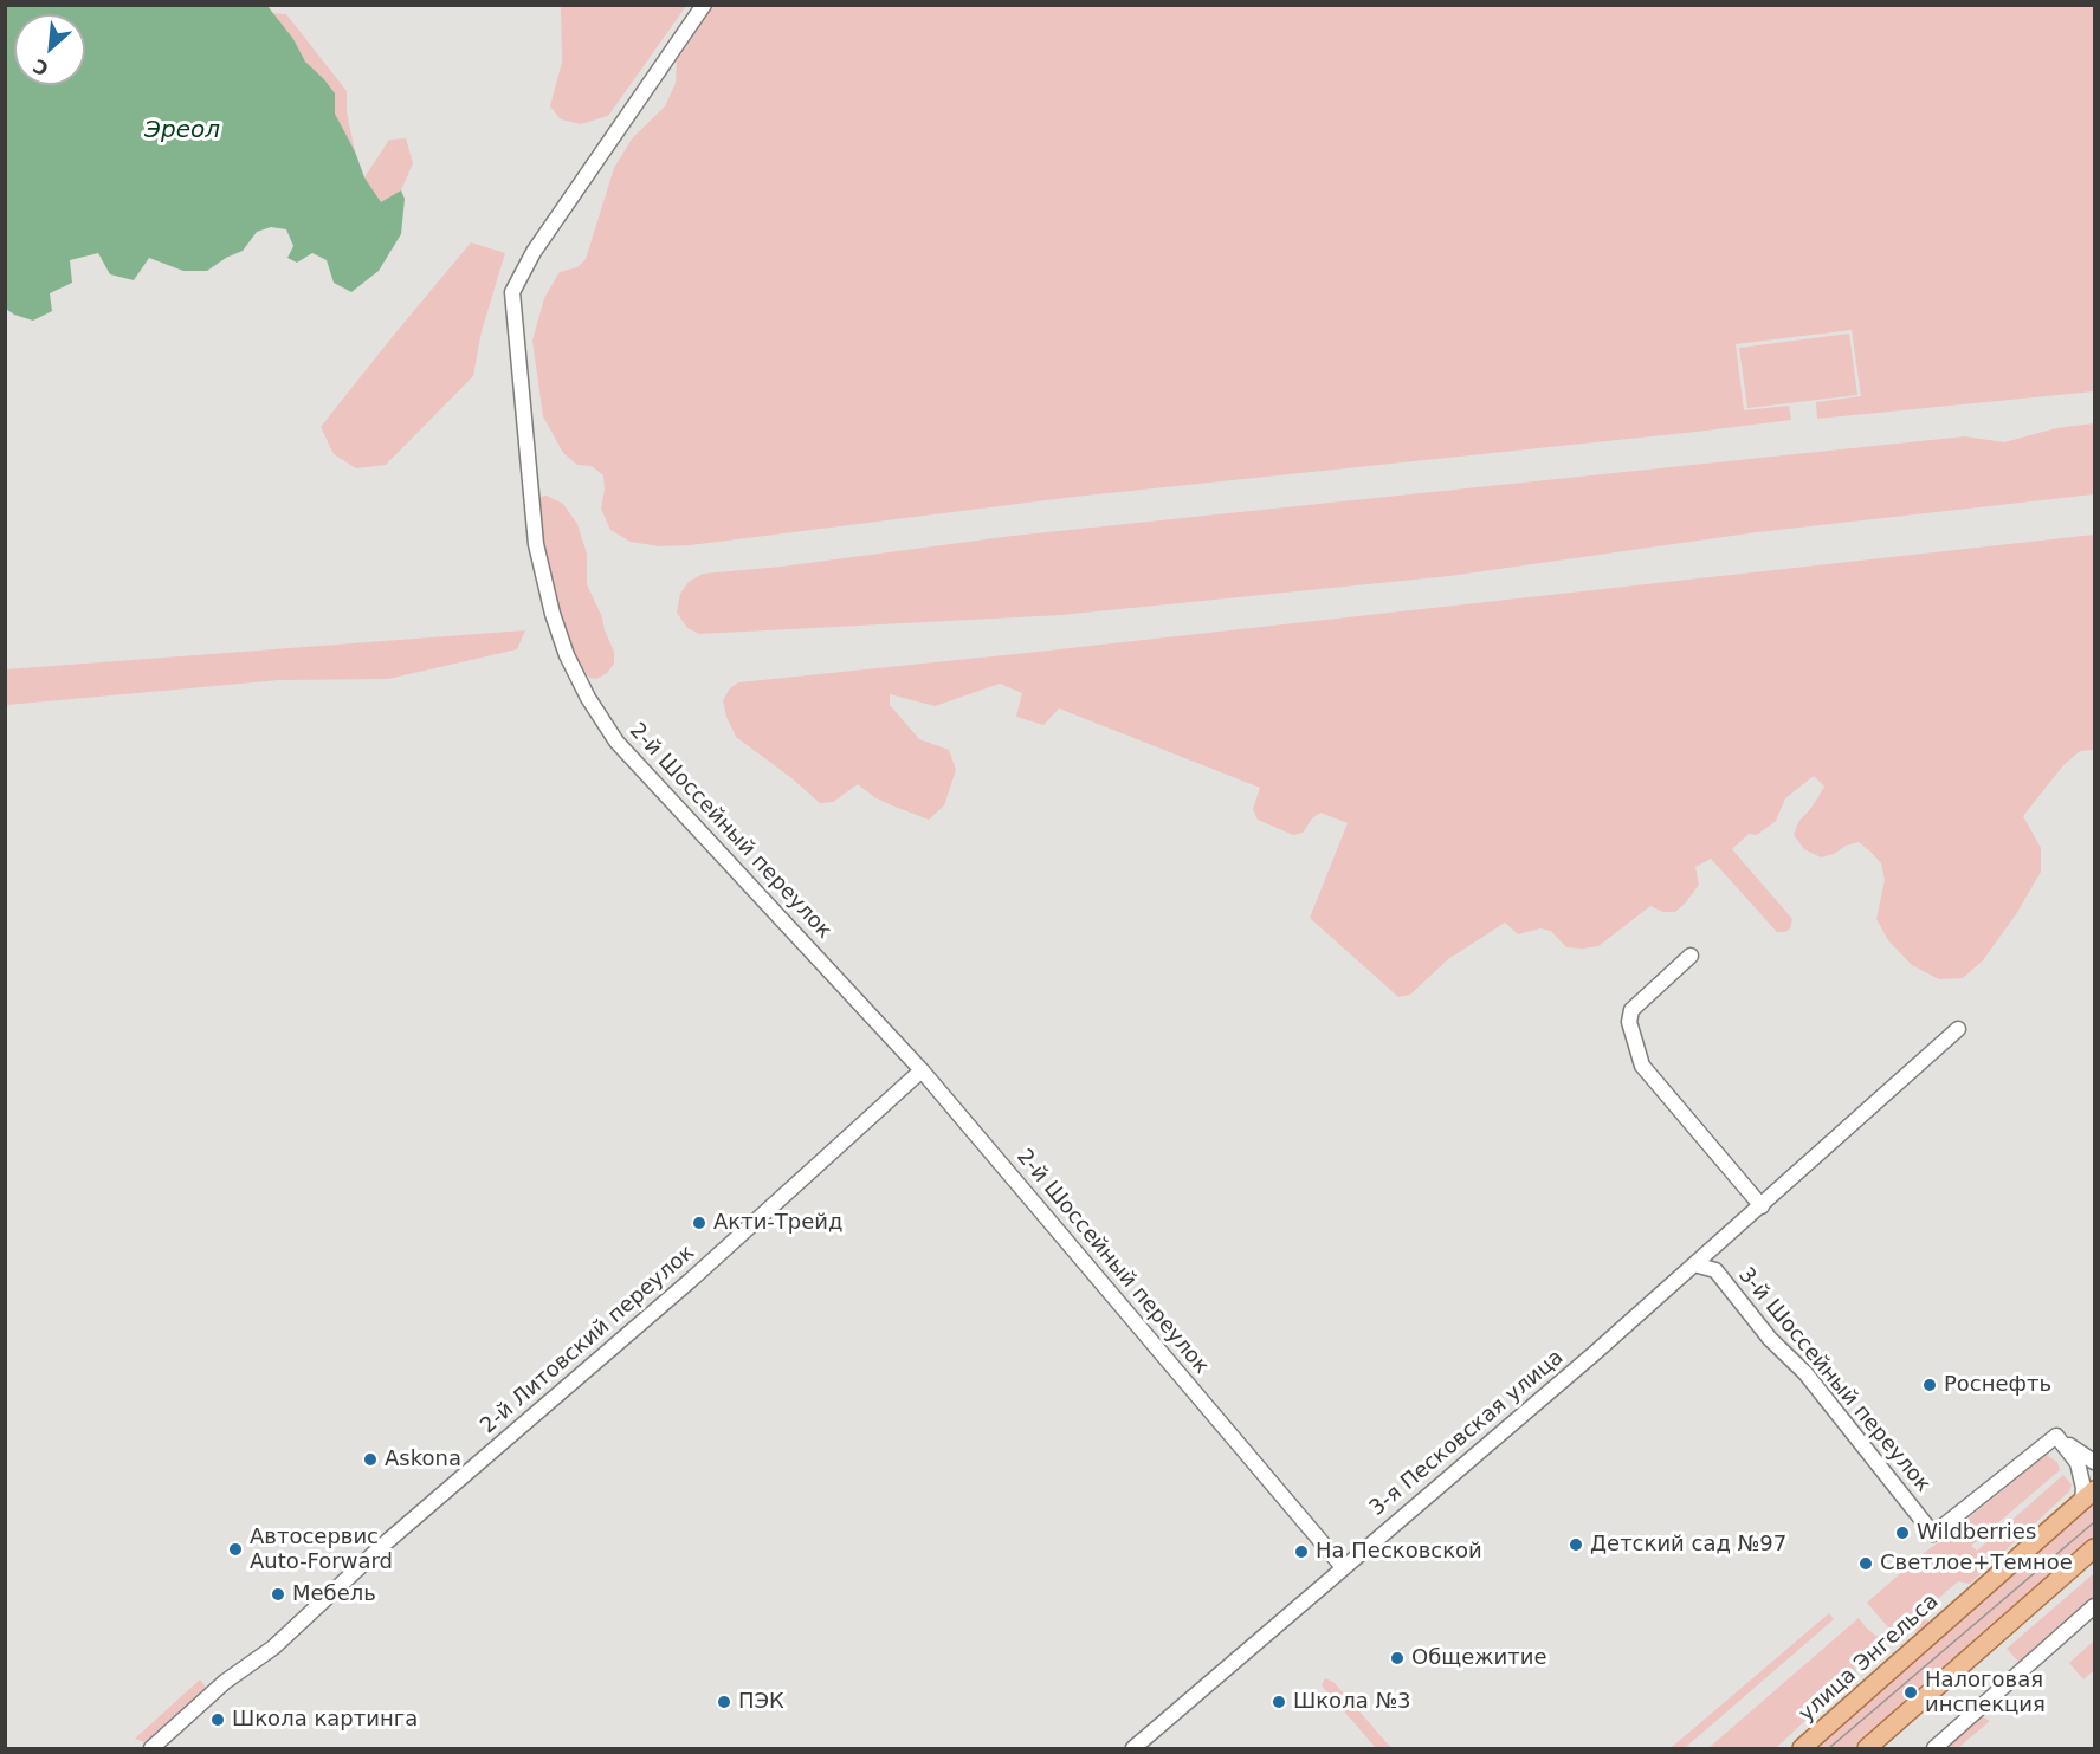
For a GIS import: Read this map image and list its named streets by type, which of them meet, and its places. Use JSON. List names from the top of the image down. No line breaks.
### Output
{"streets":{"main road":["улица Энгельса"],"street":["2-й Шоссейный переулок","2-й Литовский переулок","3-й Шоссейный переулок","3-я Песковская улица"]},"crossings":[["2-й Шоссейный переулок","2-й Литовский переулок"],["2-й Шоссейный переулок","3-я Песковская улица"],["3-й Шоссейный переулок","3-я Песковская улица"]],"water":["Эреол"],"places":["Акти-Трейд","Роснефть","Askona","Wildberries","Детский сад №97","Автосервис Auto-Forward","На Песковской","Светлое+Темное","Мебель","Общежитие","Налоговая инспекция","ПЭК","Школа №3","Школа картинга"],"north":"bottom left"}
